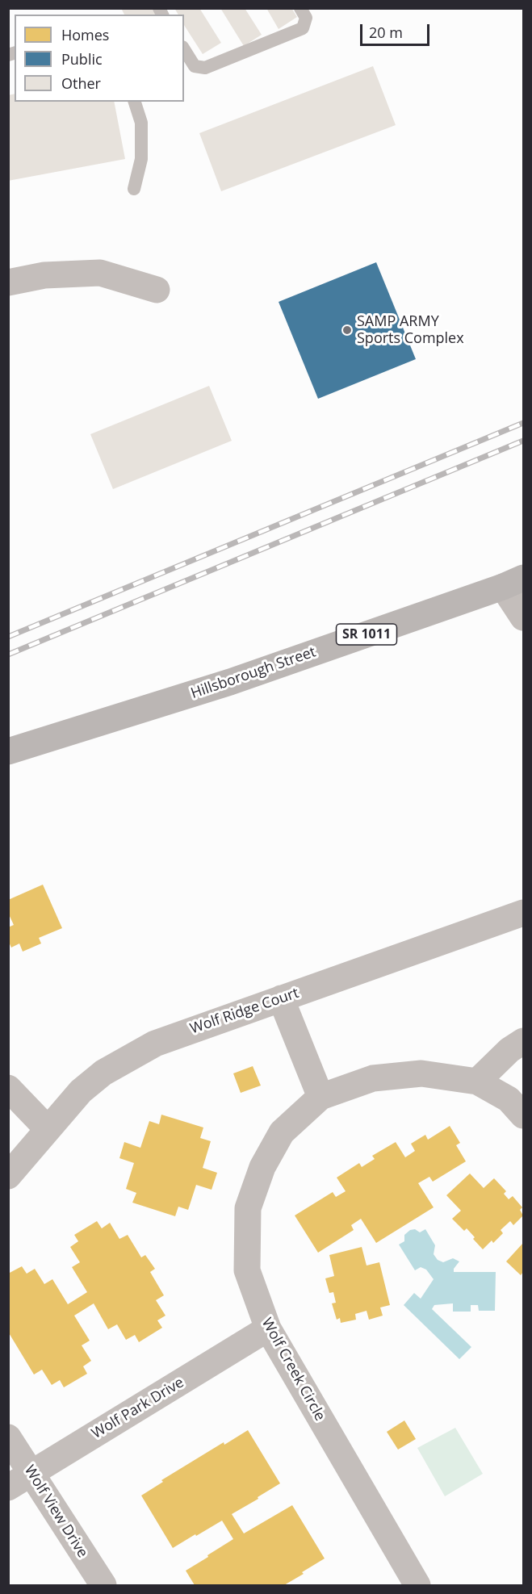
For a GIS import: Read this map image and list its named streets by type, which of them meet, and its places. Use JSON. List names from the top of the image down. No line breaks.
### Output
{"streets":{"main road":["SR 1011","Hillsborough Street"],"street":["Wolf Ridge Court","Wolf Creek Circle","Wolf Park Drive","Wolf View Drive"]},"crossings":[["Wolf Creek Circle","Wolf Park Drive"],["Wolf Park Drive","Wolf View Drive"]],"places":["SAMP ARMY Sports Complex"],"legend":["Homes","Public","Other"],"scale_bar":"20 m"}
